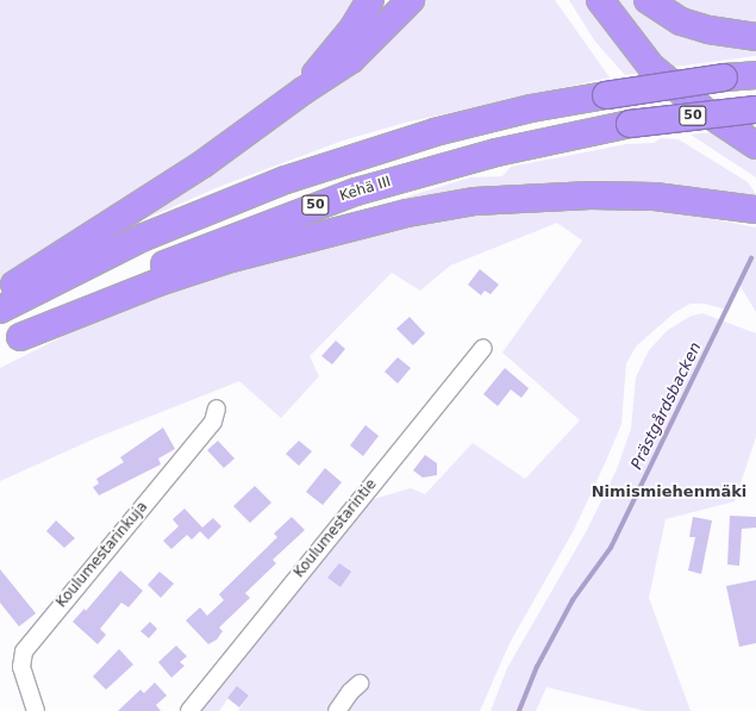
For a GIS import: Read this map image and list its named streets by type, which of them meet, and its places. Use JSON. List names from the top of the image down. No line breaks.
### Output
{"streets":{"highway":["50","Kehä III"],"street":["Koulumestarintie","Koulumestarinkuja"]},"districts":["Nimismiehenmäki"],"water":["Prästgårdsbacken"]}
